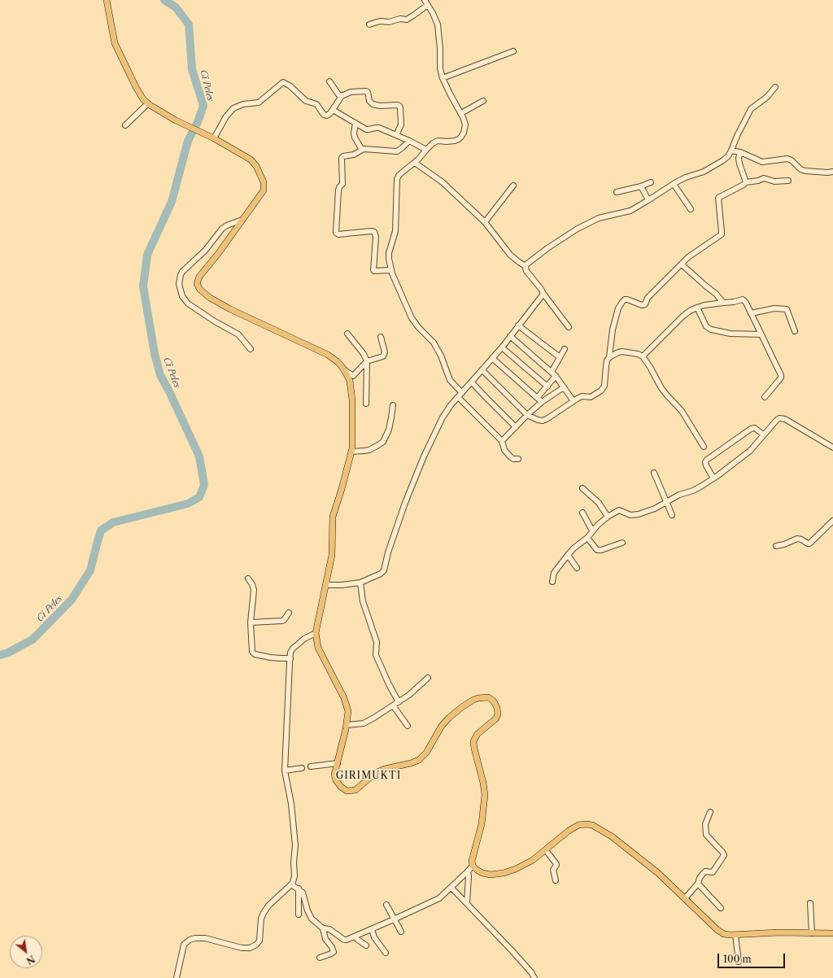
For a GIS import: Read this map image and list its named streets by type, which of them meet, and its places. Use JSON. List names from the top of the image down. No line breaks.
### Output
{"districts":["GIRIMUKTI"],"water":["Ci Peles"],"scale_bar":"100 m","north":"bottom right"}
